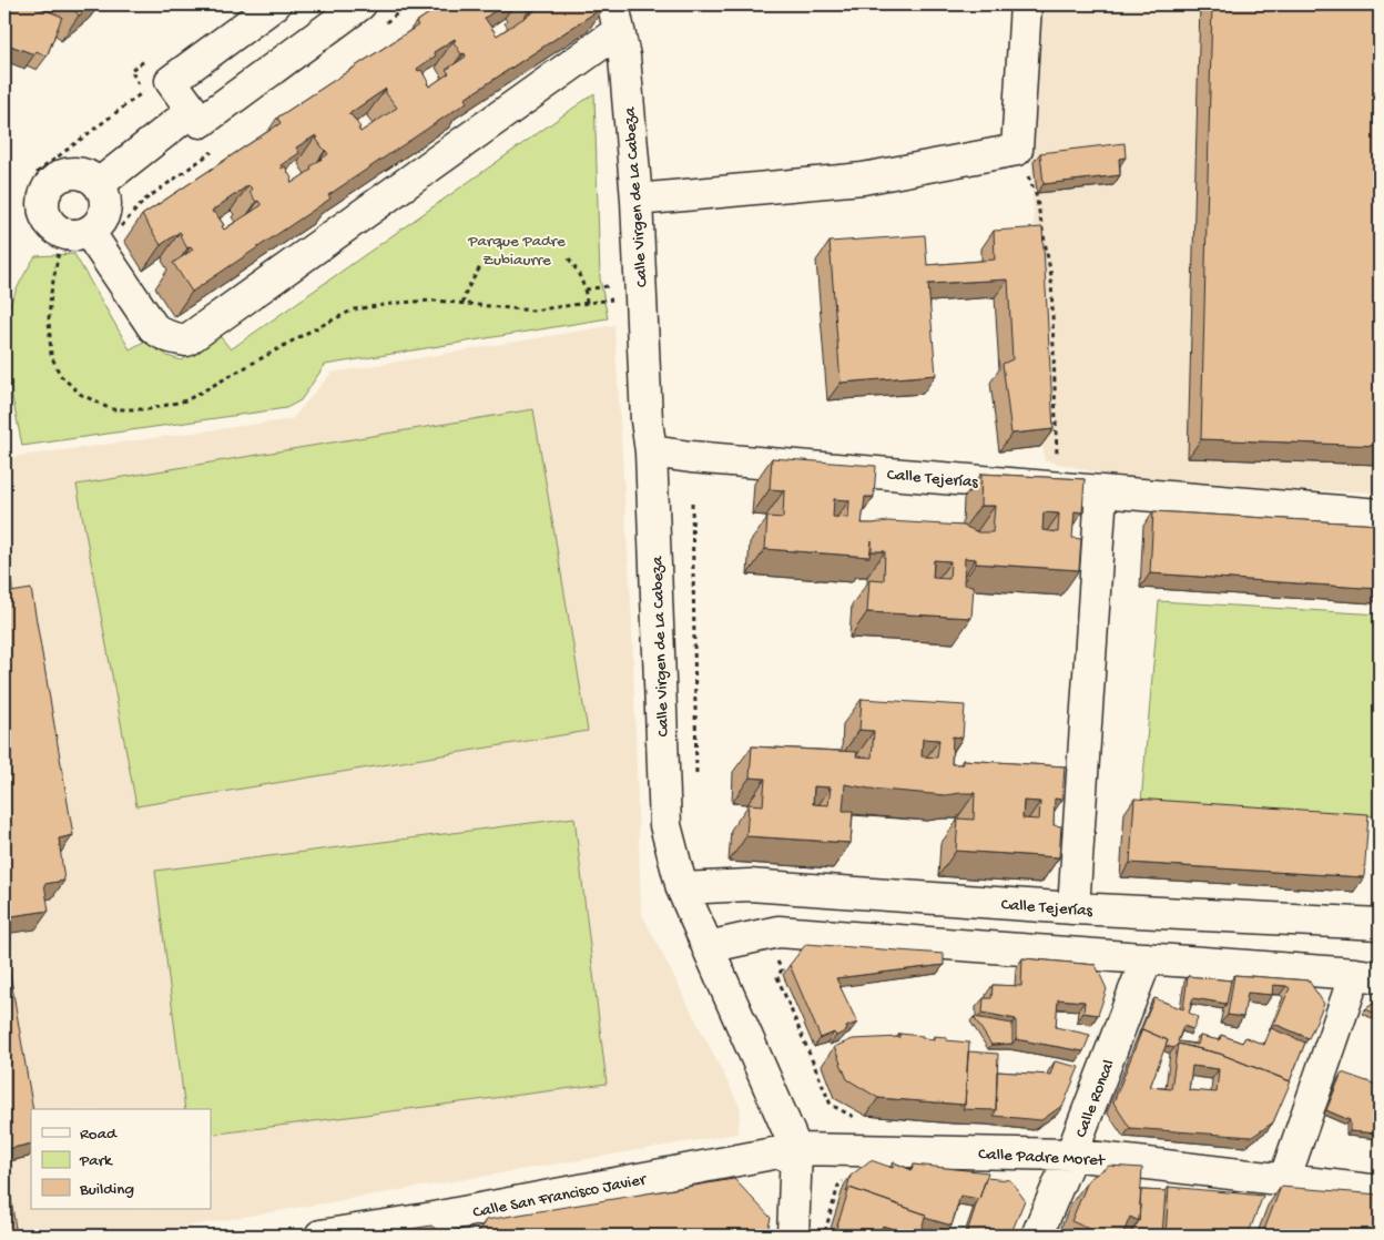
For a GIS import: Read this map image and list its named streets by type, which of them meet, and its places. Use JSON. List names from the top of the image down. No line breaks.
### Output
{"streets":{"street":["Calle Virgen de La Cabeza","Calle Tejerías","Calle Roncal","Calle Padre Moret","Calle San Francisco Javier"]},"crossings":[["Calle Virgen de La Cabeza","Calle Tejerías"],["Calle Virgen de La Cabeza","Calle Padre Moret"],["Calle Virgen de La Cabeza","Calle San Francisco Javier"],["Calle Roncal","Calle Padre Moret"],["Calle Padre Moret","Calle San Francisco Javier"]],"parks":["Parque Padre Zubiaurre"],"legend":["Road","Park","Building"]}
